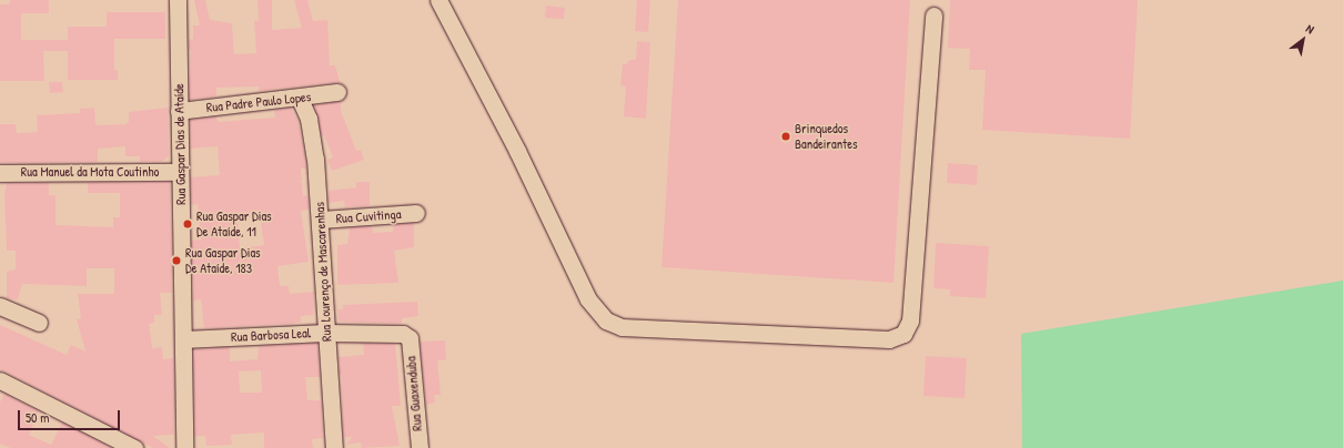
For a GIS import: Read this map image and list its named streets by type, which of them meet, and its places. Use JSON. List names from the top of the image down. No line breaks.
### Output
{"streets":{"street":["Rua Padre Paulo Lopes","Rua Gaspar Dias de Ataíde","Rua Manuel da Mota Coutinho","Rua Cuvitinga","Rua Lourenço de Mascarenhas","Rua Barbosa Leal","Rua Guaxenduba"]},"crossings":[["Rua Padre Paulo Lopes","Rua Gaspar Dias de Ataíde"],["Rua Padre Paulo Lopes","Rua Lourenço de Mascarenhas"],["Rua Gaspar Dias de Ataíde","Rua Manuel da Mota Coutinho"],["Rua Gaspar Dias de Ataíde","Rua Barbosa Leal"],["Rua Cuvitinga","Rua Lourenço de Mascarenhas"],["Rua Lourenço de Mascarenhas","Rua Barbosa Leal"],["Rua Barbosa Leal","Rua Guaxenduba"]],"places":["Brinquedos Bandeirantes","Rua Gaspar Dias De Ataíde, 11","Rua Gaspar Dias De Ataíde, 183"],"scale_bar":"50 m","north":"top right"}
